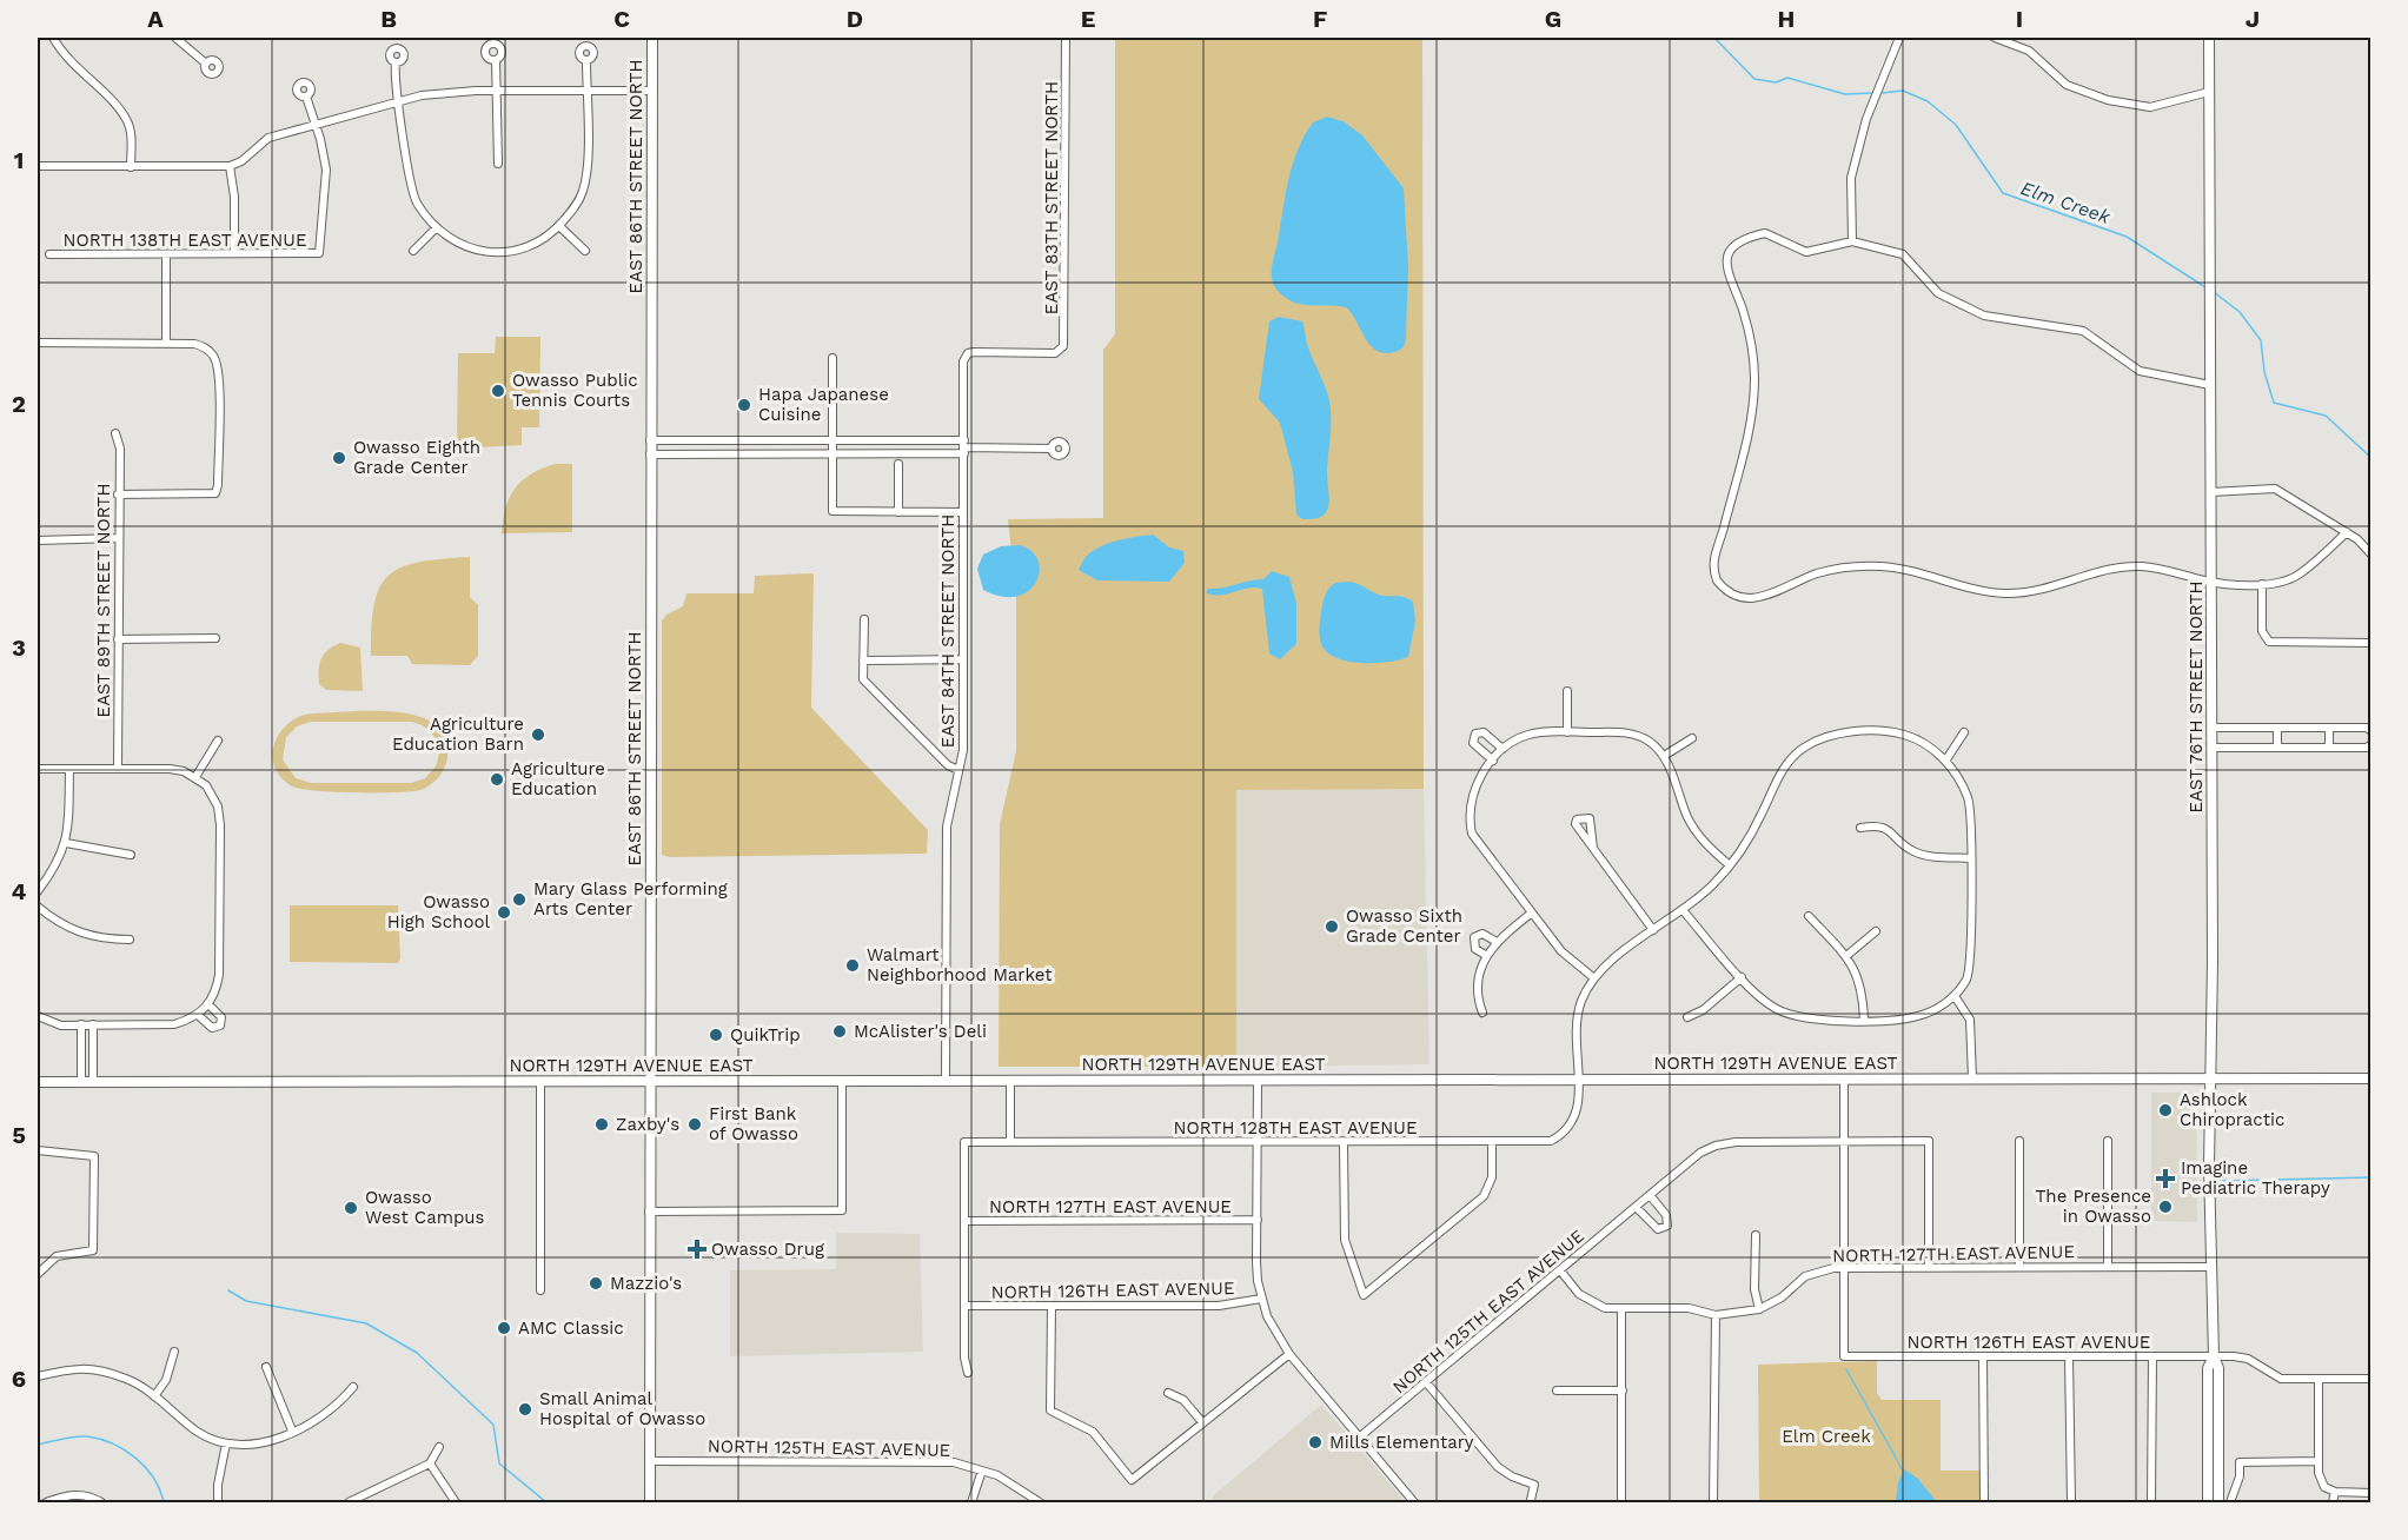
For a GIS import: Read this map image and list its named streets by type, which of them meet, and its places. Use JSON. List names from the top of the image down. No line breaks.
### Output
{"streets":{"main road":["EAST 86TH STREET NORTH","EAST 76TH STREET NORTH","NORTH 129TH AVENUE EAST"],"street":["EAST 83TH STREET NORTH","NORTH 138TH EAST AVENUE","EAST 89TH STREET NORTH","EAST 84TH STREET NORTH","NORTH 128TH EAST AVENUE","NORTH 127TH EAST AVENUE","NORTH 126TH EAST AVENUE","NORTH 125TH EAST AVENUE"]},"crossings":[["EAST 86TH STREET NORTH","NORTH 129TH AVENUE EAST"],["EAST 86TH STREET NORTH","NORTH 125TH EAST AVENUE"],["EAST 83TH STREET NORTH","EAST 84TH STREET NORTH"],["EAST 84TH STREET NORTH","NORTH 129TH AVENUE EAST"],["EAST 76TH STREET NORTH","NORTH 129TH AVENUE EAST"],["EAST 76TH STREET NORTH","NORTH 127TH EAST AVENUE"],["EAST 76TH STREET NORTH","NORTH 126TH EAST AVENUE"],["NORTH 129TH AVENUE EAST","NORTH 128TH EAST AVENUE"],["NORTH 128TH EAST AVENUE","NORTH 127TH EAST AVENUE"],["NORTH 127TH EAST AVENUE","NORTH 126TH EAST AVENUE"],["NORTH 127TH EAST AVENUE","NORTH 125TH EAST AVENUE"]],"water":["Elm Creek"],"parks":["Elm Creek"],"places":{"other":["Owasso Public Tennis Courts","Hapa Japanese Cuisine","Owasso Eighth Grade Center","Agriculture Education Barn","Agriculture Education","Mary Glass Performing Arts Center","Owasso High School","Owasso Sixth Grade Center","Walmart Neighborhood Market","McAlister's Deli","QuikTrip","Ashlock Chiropractic","Zaxby's","First Bank of Owasso","The Presence in Owasso","Owasso West Campus","Mazzio's","AMC Classic","Small Animal Hospital of Owasso","Mills Elementary"],"health":["Imagine Pediatric Therapy","Owasso Drug"]},"grid":{"columns":["A","B","C","D","E","F","G","H","I","J"],"rows":["1","2","3","4","5","6"]}}
